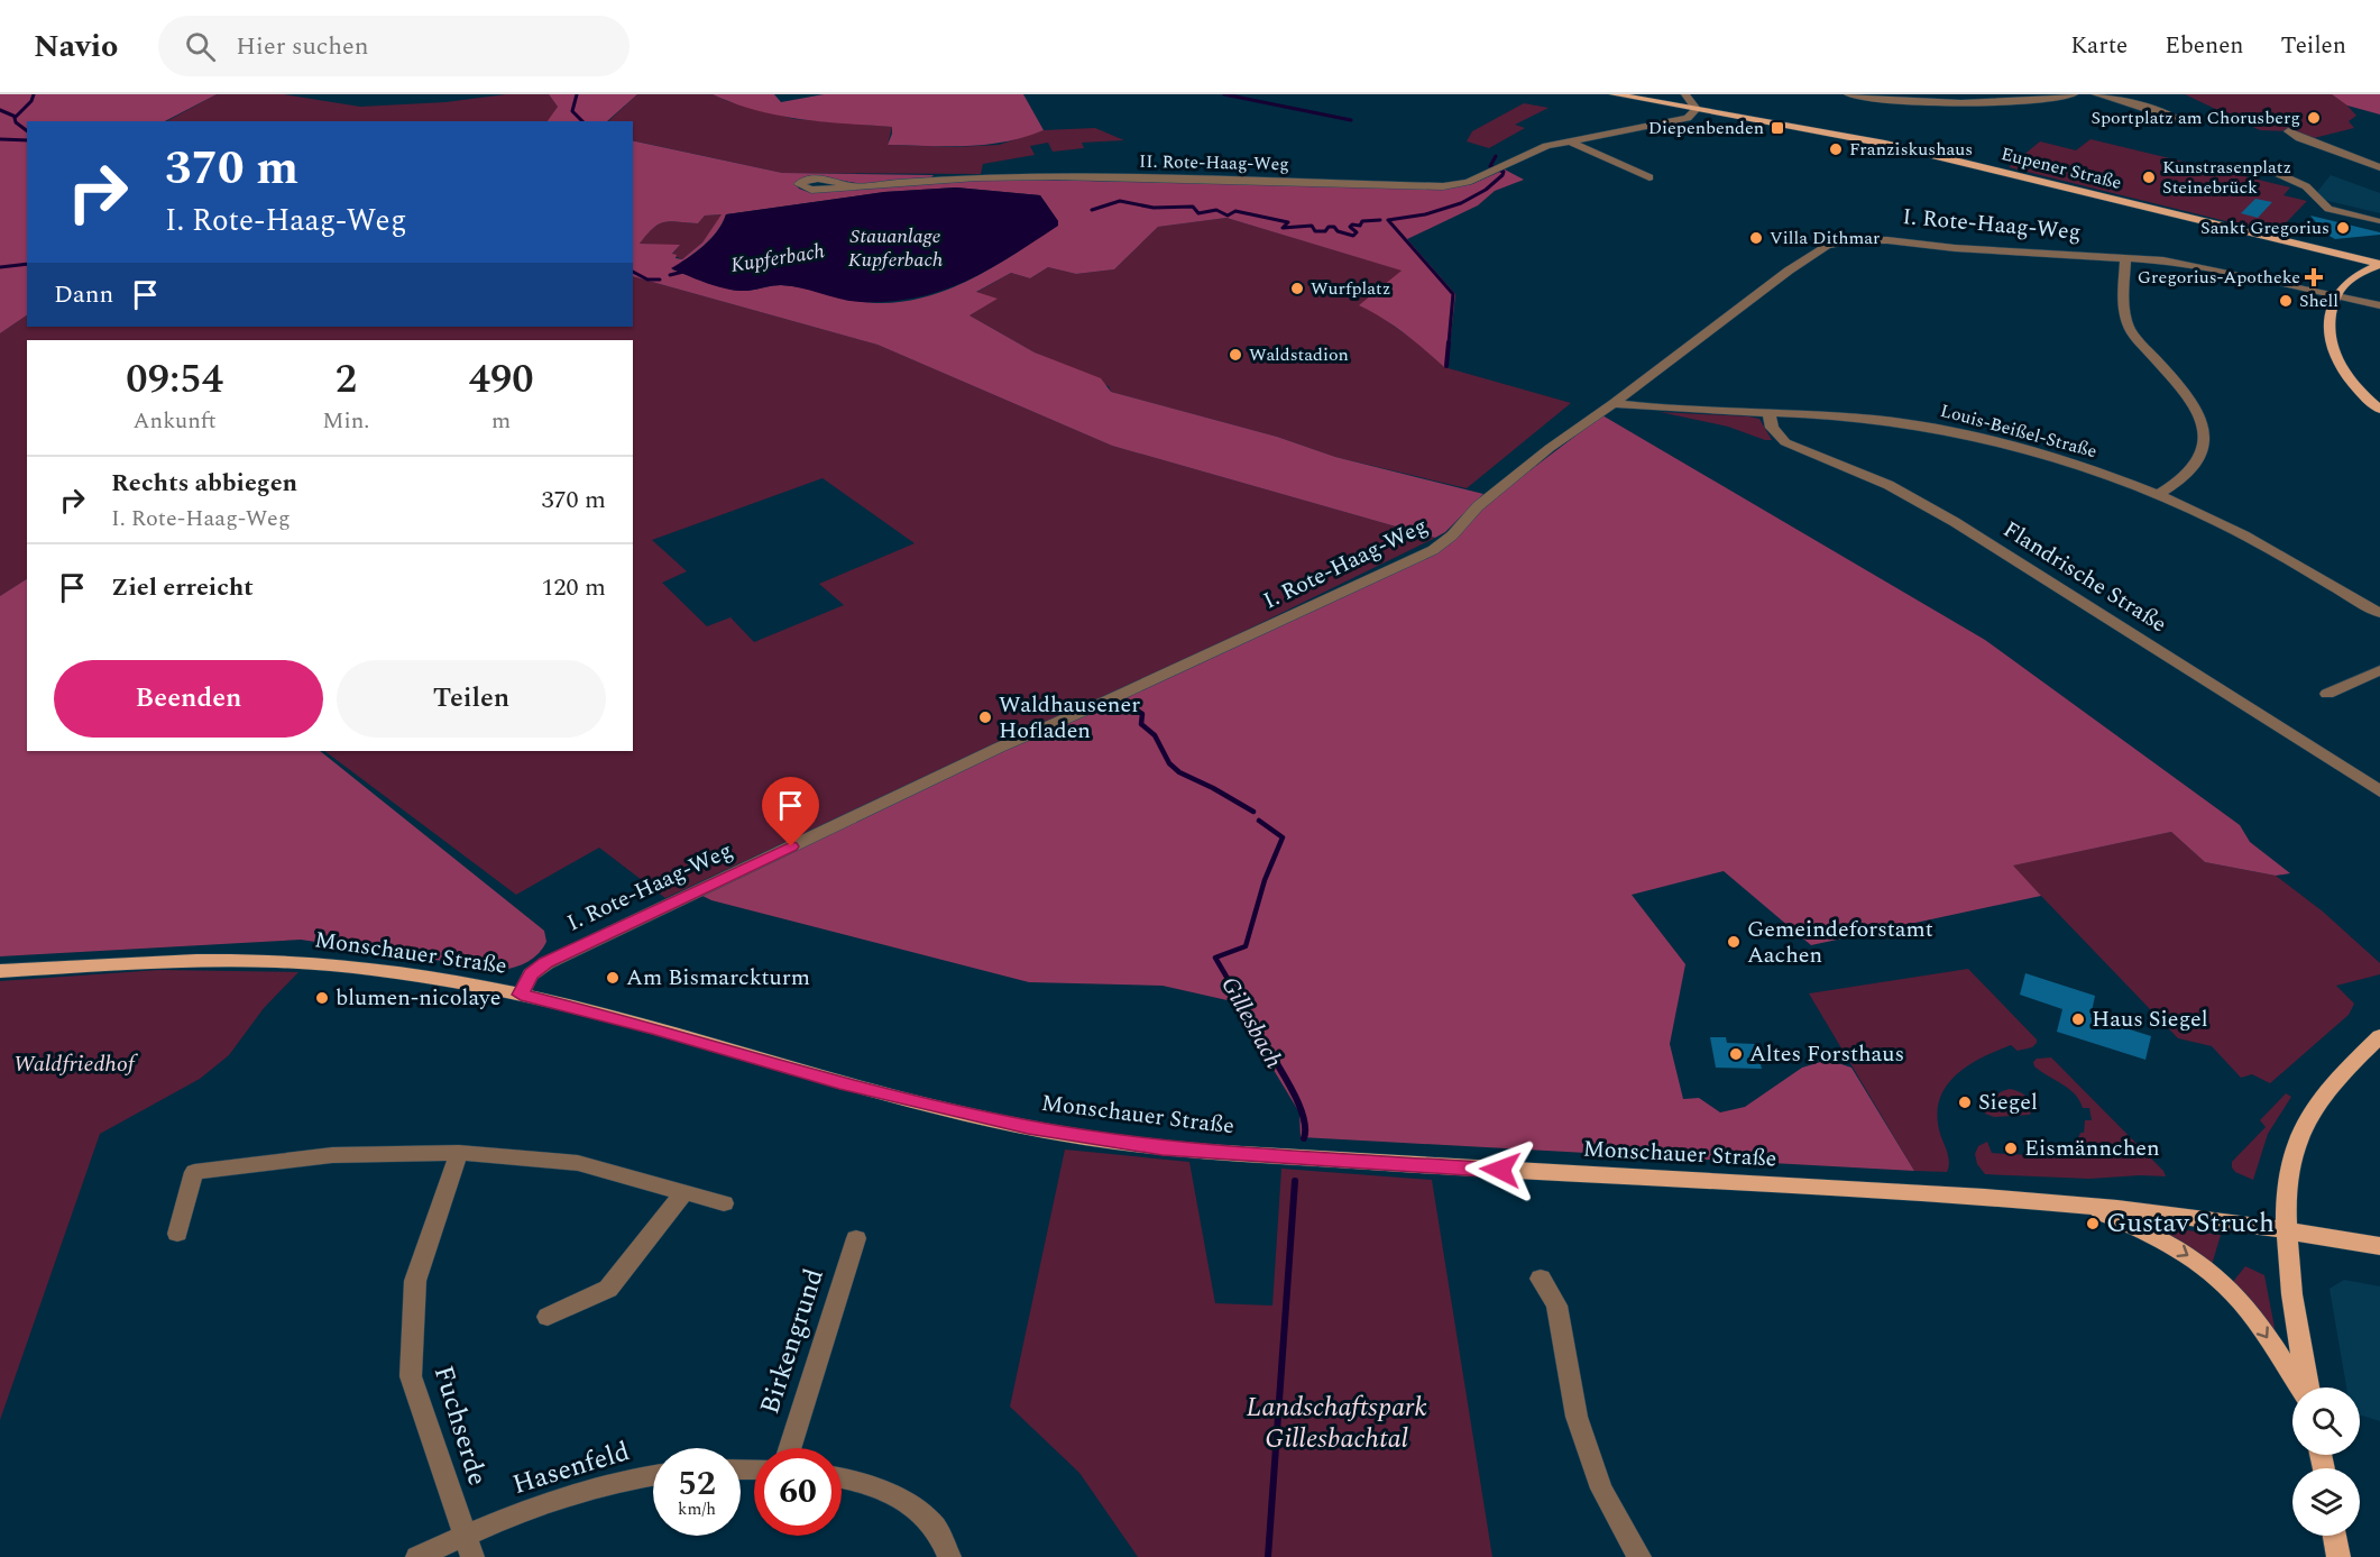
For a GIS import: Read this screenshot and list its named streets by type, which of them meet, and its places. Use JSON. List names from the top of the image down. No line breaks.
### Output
{"streets":{"main road":["Eupener Straße","Monschauer Straße"],"street":["II. Rote-Haag-Weg","I. Rote-Haag-Weg","Louis-Beißel-Straße","Flandrische Straße","Birkengrund","Fuchserde","Hasenfeld"]},"crossings":[["II. Rote-Haag-Weg","Eupener Straße"],["I. Rote-Haag-Weg","Louis-Beißel-Straße"],["I. Rote-Haag-Weg","Monschauer Straße"],["Louis-Beißel-Straße","Flandrische Straße"],["Fuchserde","Hasenfeld"]],"water":["Stauanlage Kupferbach","Kupferbach","Gillesbach"],"parks":["Waldfriedhof","Landschaftspark Gillesbachtal"],"places":{"other":["Sportplatz am Chorusberg","Franziskushaus","Kunstrasenplatz Steinebrück","Sankt Gregorius","Villa Dithmar","Wurfplatz","Shell","Waldstadion","Waldhausener Hofladen","Gemeindeforstamt Aachen","Am Bismarckturm","blumen-nicolaye","Haus Siegel","Altes Forsthaus","Siegel","Eismännchen","Gustav Struch"],"transit":["Diepenbenden"],"health":["Gregorius-Apotheke"]},"page":{"header":"Navio","search":"Hier suchen","nav":["Karte","Ebenen","Teilen"],"turn":["370 m","I. Rote-Haag-Weg"],"then":"Dann","eta":["09:54","Ankunft","2","Min.","490","m"],"list":[{"name":"Rechts abbiegen","note":"I. Rote-Haag-Weg","value":"370 m"},{"name":"Ziel erreicht","value":"120 m"}],"buttons":["Beenden","Teilen"],"speed":"52 km/h","limit":"60"}}
